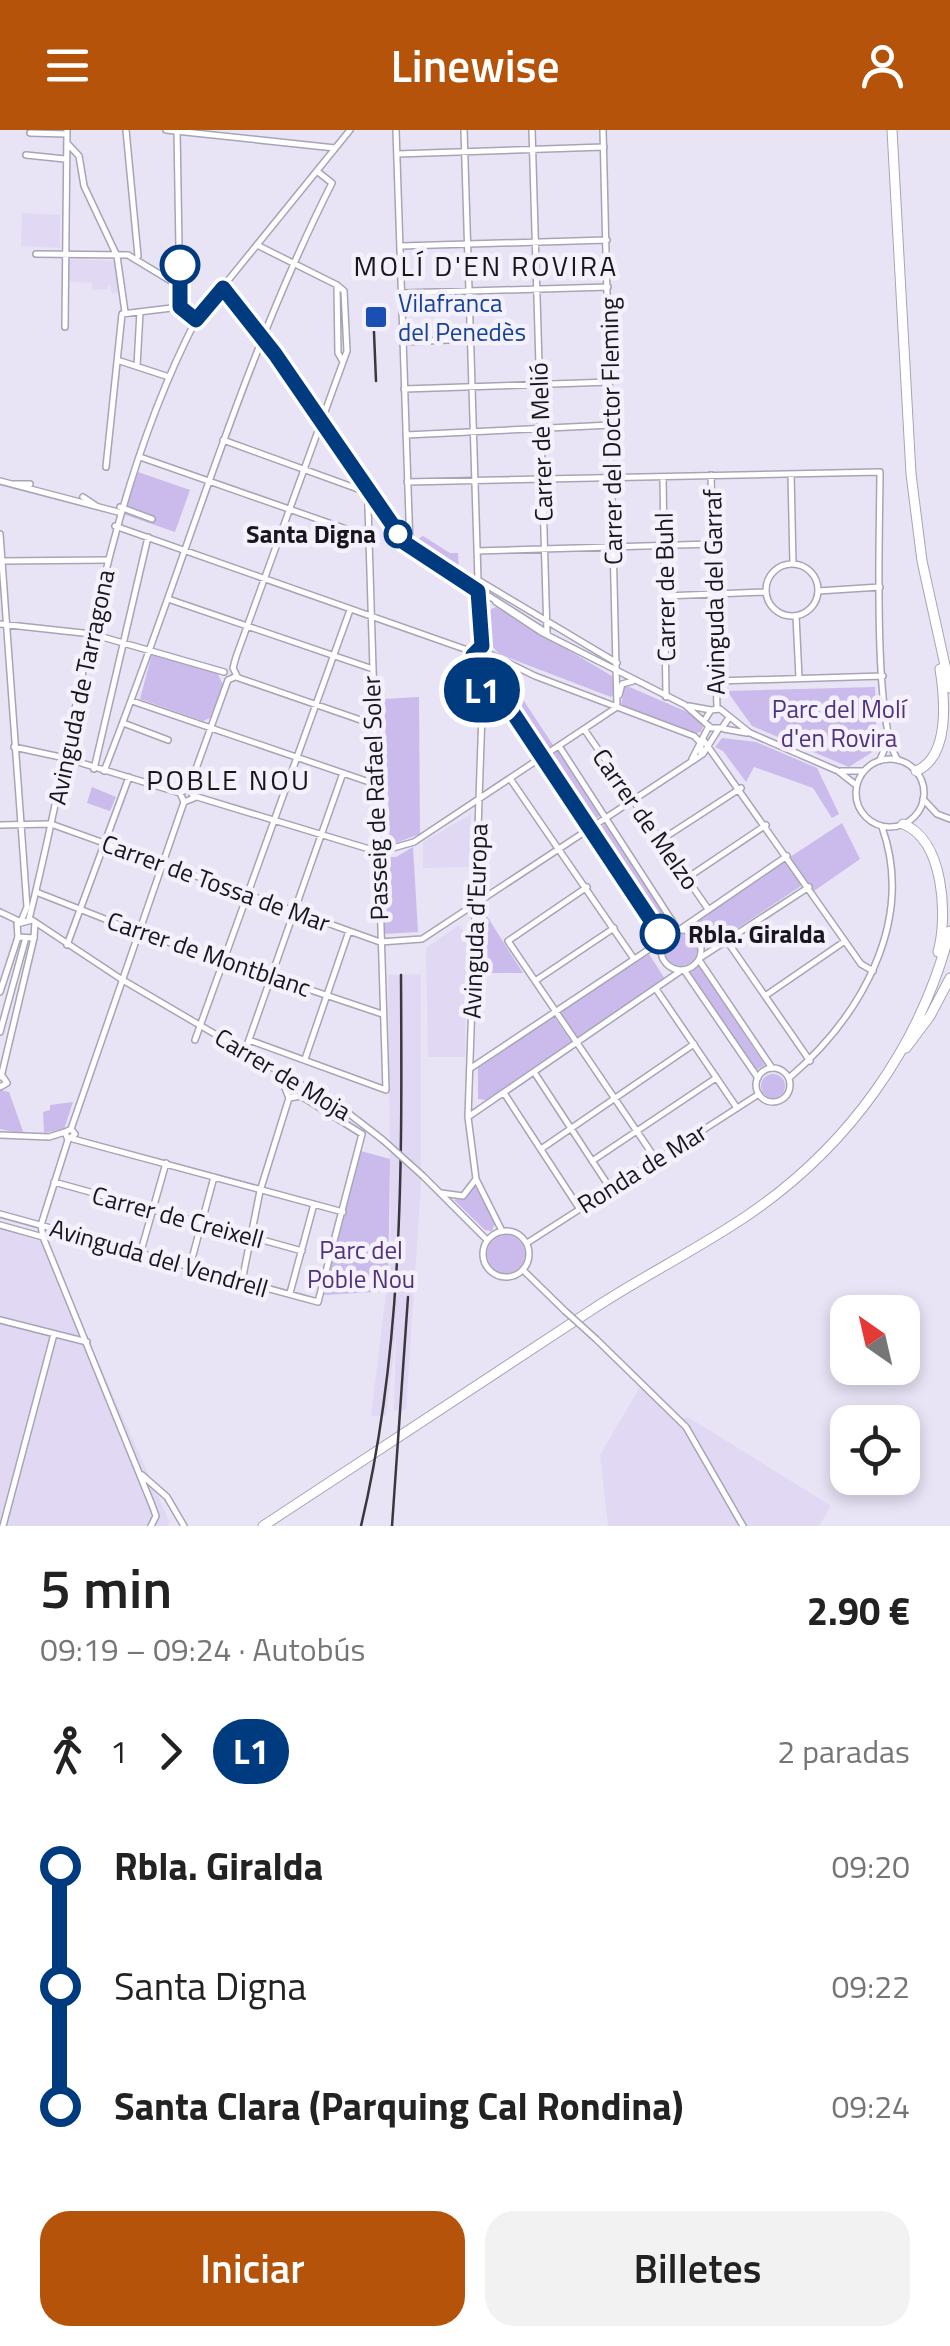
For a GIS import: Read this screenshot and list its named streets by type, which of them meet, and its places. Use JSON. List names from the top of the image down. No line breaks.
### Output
{"streets":{"street":["Carrer del Doctor Fleming","Carrer de Melió","Carrer de Buhl","Avinguda del Garraf","Avinguda de Tarragona","Passeig de Rafael Soler","Carrer de Melzo","Carrer de Tossa de Mar","Avinguda d'Europa","Carrer de Montblanc","Carrer de Moja","Ronda de Mar","Carrer de Creixell","Avinguda del Vendrell"]},"crossings":[["Avinguda de Tarragona","Carrer de Tossa de Mar"],["Avinguda de Tarragona","Carrer de Montblanc"],["Avinguda de Tarragona","Carrer de Moja"],["Passeig de Rafael Soler","Carrer de Tossa de Mar"],["Passeig de Rafael Soler","Carrer de Montblanc"],["Avinguda d'Europa","Carrer de Moja"],["Avinguda d'Europa","Ronda de Mar"],["Carrer de Moja","Ronda de Mar"]],"districts":["MOLÍ D'EN ROVIRA","POBLE NOU"],"parks":["Parc del Molí d'en Rovira","Parc del Poble Nou"],"places":{"transit":["Vilafranca del Penedès"],"other":["Santa Digna","Rbla. Giralda"]},"lines":["bus line L1"],"north":"top left","page":{"header":"Linewise","on_map":"L1","heading":["5 min","09:19 – 09:24 · Autobús","2.90 €"],"legs":["1","L1","2 paradas"],"list":[{"name":"Rbla. Giralda","value":"09:20"},{"name":"Santa Digna","value":"09:22"},{"name":"Santa Clara (Parquing Cal Rondina)","value":"09:24"}],"buttons":["Iniciar","Billetes"]}}
